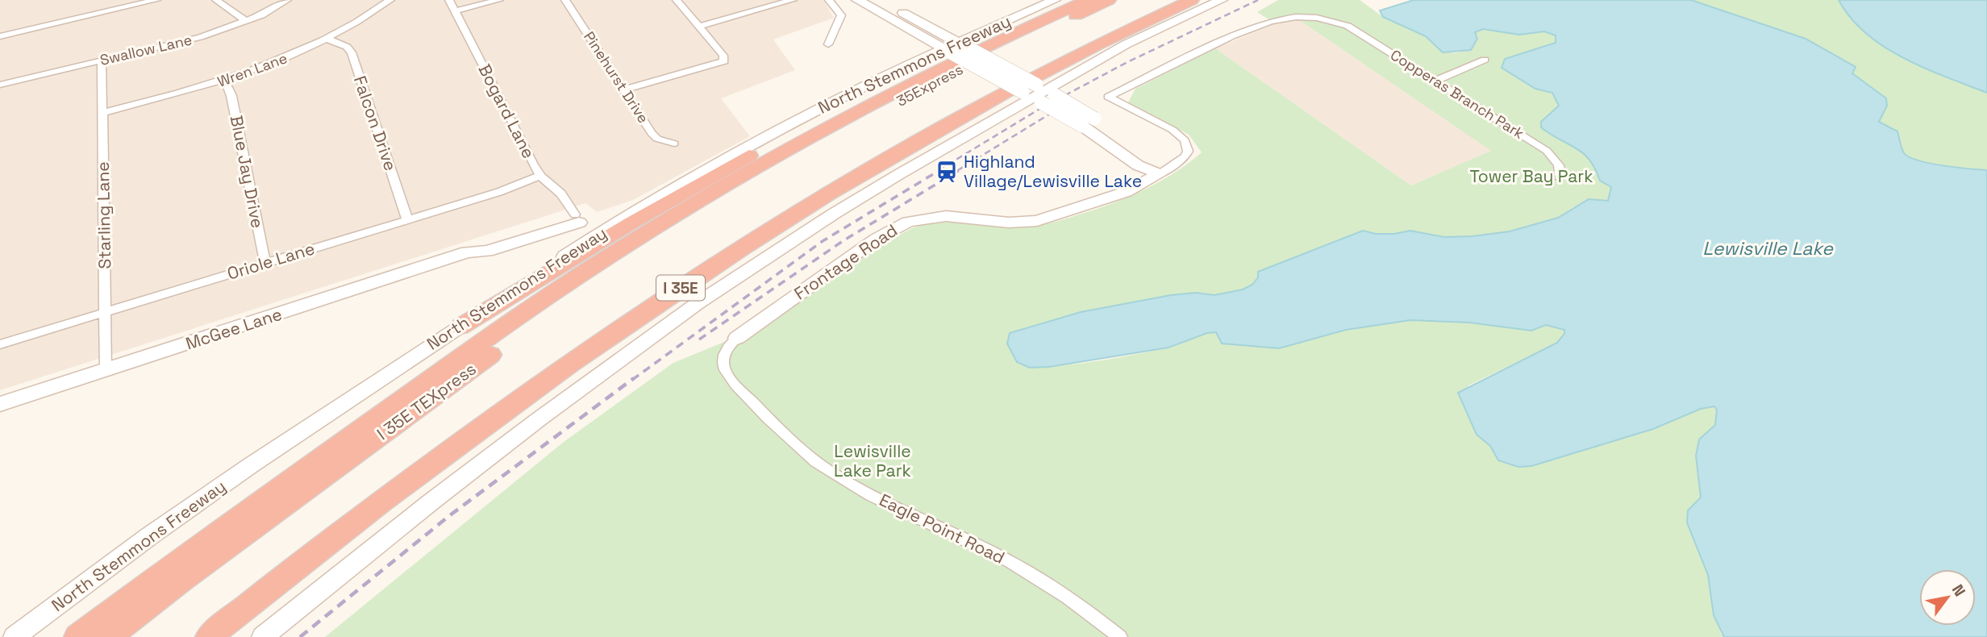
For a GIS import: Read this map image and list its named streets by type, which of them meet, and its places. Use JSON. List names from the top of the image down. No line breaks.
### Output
{"streets":{"highway":["North Stemmons Freeway","35Express","I 35E","I 35E TEXpress"],"main road":["Frontage Road","McGee Lane"],"street":["Swallow Lane","Wren Lane","Pinehurst Drive","Copperas Branch Park","Bogard Lane","Falcon Drive","Blue Jay Drive","Starling Lane","Oriole Lane","Eagle Point Road"]},"crossings":[["Swallow Lane","Starling Lane"],["Wren Lane","Falcon Drive"],["Wren Lane","Blue Jay Drive"],["Wren Lane","Starling Lane"],["35Express","I 35E TEXpress"],["Copperas Branch Park","Frontage Road"],["Bogard Lane","Oriole Lane"],["Bogard Lane","McGee Lane"],["Falcon Drive","Oriole Lane"],["Blue Jay Drive","Oriole Lane"],["Starling Lane","Oriole Lane"],["Starling Lane","McGee Lane"],["Frontage Road","Eagle Point Road"]],"water":["Lewisville Lake"],"parks":["Tower Bay Park","Lewisville Lake Park"],"places":{"station":["Highland Village/Lewisville Lake"]},"north":"top right"}
